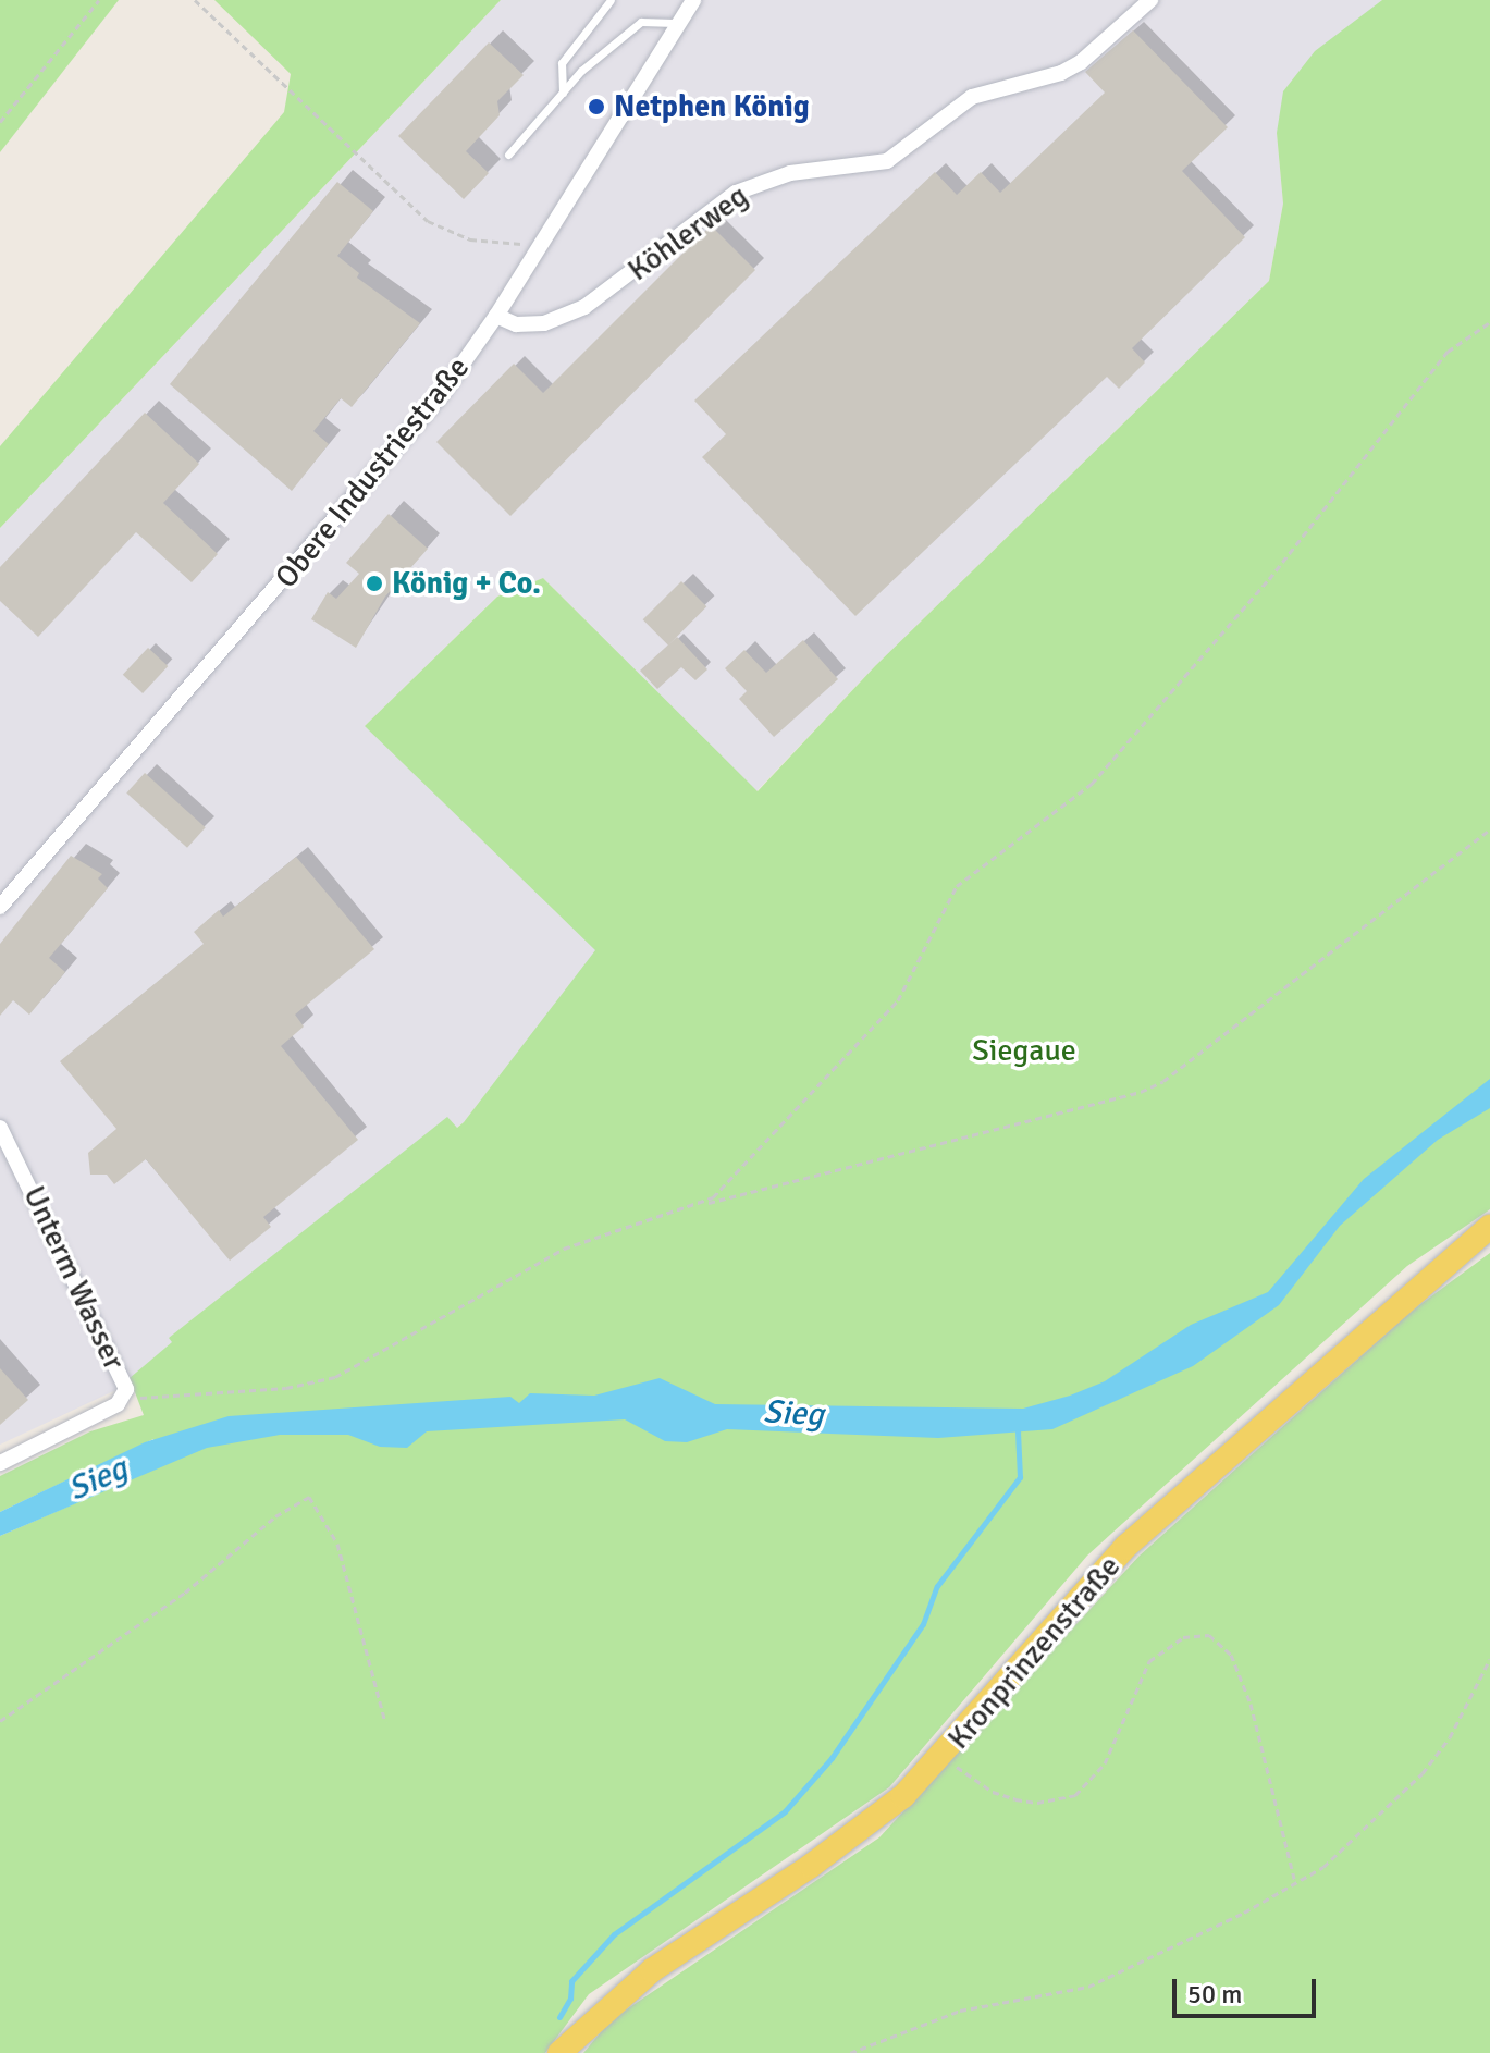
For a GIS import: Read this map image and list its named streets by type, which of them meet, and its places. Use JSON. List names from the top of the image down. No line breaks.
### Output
{"streets":{"main road":["Kronprinzenstraße"],"street":["Köhlerweg","Obere Industriestraße","Unterm Wasser"]},"crossings":[["Köhlerweg","Obere Industriestraße"]],"water":["Sieg"],"parks":["Siegaue"],"places":["Netphen König","König + Co."],"scale_bar":"50 m"}
